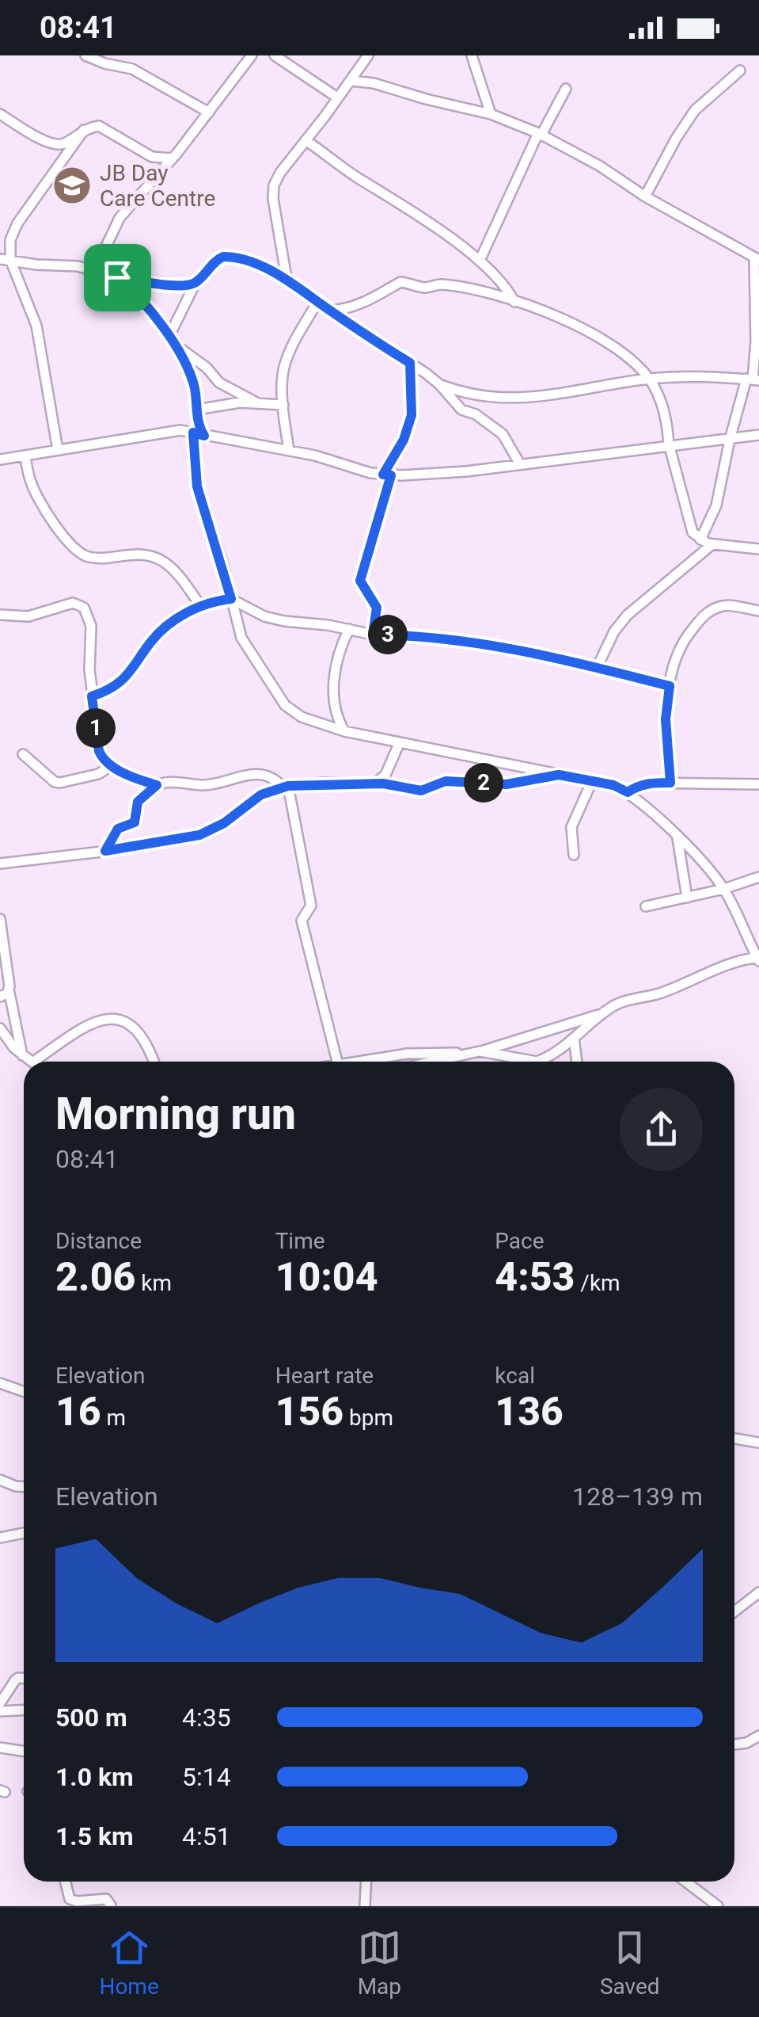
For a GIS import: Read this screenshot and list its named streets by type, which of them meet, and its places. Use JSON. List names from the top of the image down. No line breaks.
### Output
{"places":{"school or university":["JB Day Care Centre"]},"page":{"status":"08:41","pins":["3","1","2"],"heading":["Morning run","08:41"],"stats":[["Distance","2.06 km"],["Time","10:04"],["Pace","4:53 /km"],["Elevation","16 m"],["Heart rate","156 bpm"],["kcal","136"]],"chart":["Elevation","128–139 m"],"list":[{"name":"500 m","note":"4:35"},{"name":"1.0 km","note":"5:14"},{"name":"1.5 km","note":"4:51"}],"tabs":["Home","Map","Saved"]}}
